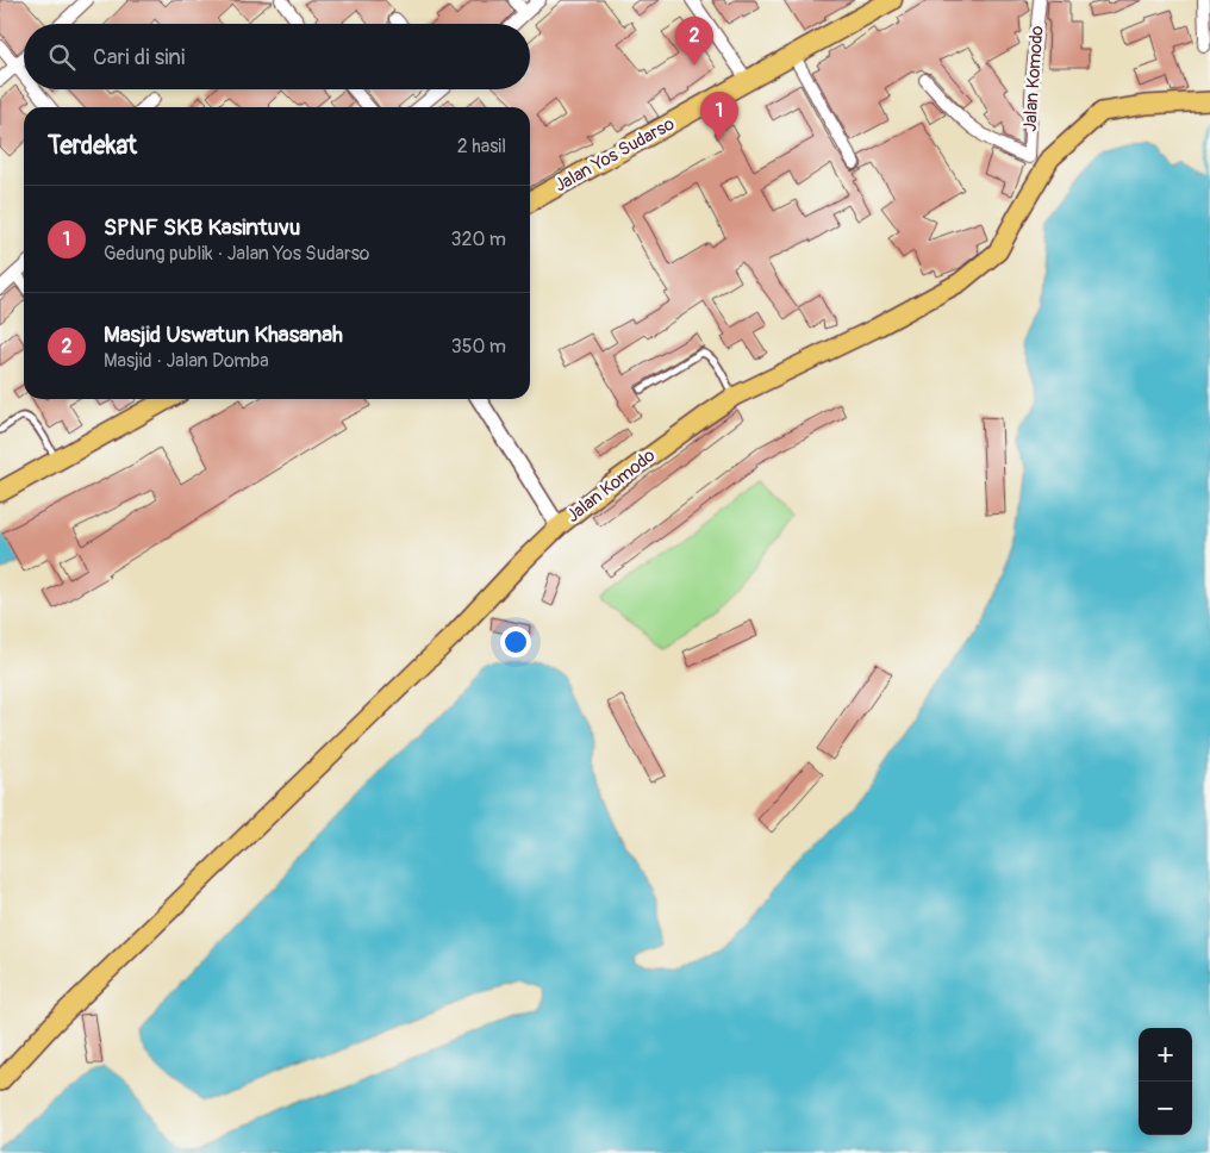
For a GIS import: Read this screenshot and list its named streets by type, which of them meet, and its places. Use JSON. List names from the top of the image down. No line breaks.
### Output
{"streets":{"highway":["Jalan Yos Sudarso"],"main road":["Jalan Komodo"]},"page":{"pins":["2","1"],"search":"Cari di sini","heading":["Terdekat","2 hasil"],"list":[{"mark":"1","name":"SPNF SKB Kasintuvu","note":"Gedung publik · Jalan Yos Sudarso","value":"320 m"},{"mark":"2","name":"Masjid Uswatun Khasanah","note":"Masjid · Jalan Domba","value":"350 m"}],"map_buttons":["+","−"]}}
